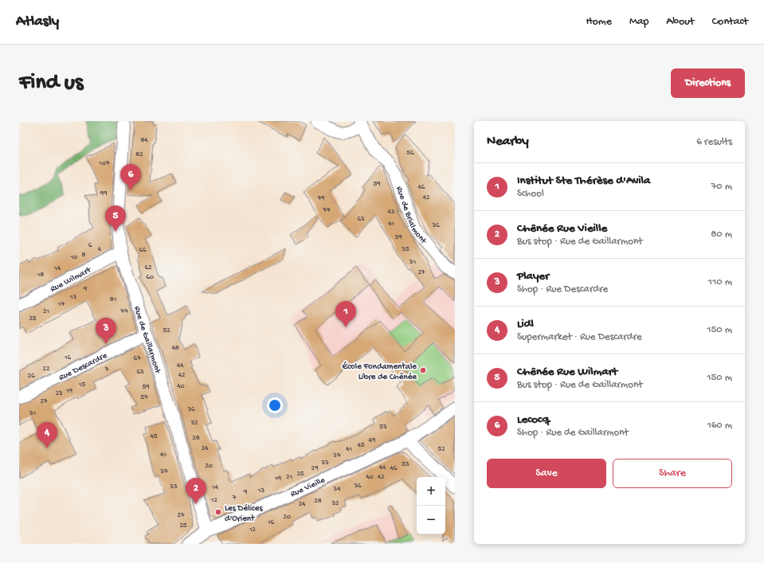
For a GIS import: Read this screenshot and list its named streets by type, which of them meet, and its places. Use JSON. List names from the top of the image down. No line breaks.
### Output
{"streets":{"street":["Rue de Brialmont","Rue Wilmart","Rue de Gaillarmont","Rue Descardre","Rue Vieille"]},"crossings":[["Rue Wilmart","Rue de Gaillarmont"],["Rue de Gaillarmont","Rue Descardre"],["Rue de Gaillarmont","Rue Vieille"]],"places":["École Fondamentale Libre de Chênée","Les Délices d'Orient"],"house_numbers":["84","56","82","107","59","46","99","42","79","77","43","63","41","36","39","6","4","35","66","8","10","31","62","14","27","18","60","9","13","81","17","21","77","25","52","48","16","67","44","22","7","63","42","26","15","40","59","19","23","57","27","36","31","32","53","45","28","49","45","24","41","52","41","37","33","53","20","44","29","46","37","25","21","40","42","19","36","33","14","34","13","9","7","12","28","32","24","27","20","16","25","12"],"page":{"header":"Atlasly","nav":["Home","Map","About","Contact"],"buttons":["Directions",["Save","Share"]],"title":"Find us","heading":["Nearby","6 results"],"list":[{"mark":"1","name":"Institut Ste Thérèse d'Avila","note":"School","value":"70 m"},{"mark":"2","name":"Chênée Rue Vieille","note":"Bus stop · Rue de Gaillarmont","value":"80 m"},{"mark":"3","name":"Player","note":"Shop · Rue Descardre","value":"110 m"},{"mark":"4","name":"Lidl","note":"Supermarket · Rue Descardre","value":"150 m"},{"mark":"5","name":"Chênée Rue Wilmart","note":"Bus stop · Rue de Gaillarmont","value":"150 m"},{"mark":"6","name":"Lecocq","note":"Shop · Rue de Gaillarmont","value":"160 m"}],"pins":["6","5","1","3","4","2"],"map_buttons":["+","−"]}}
